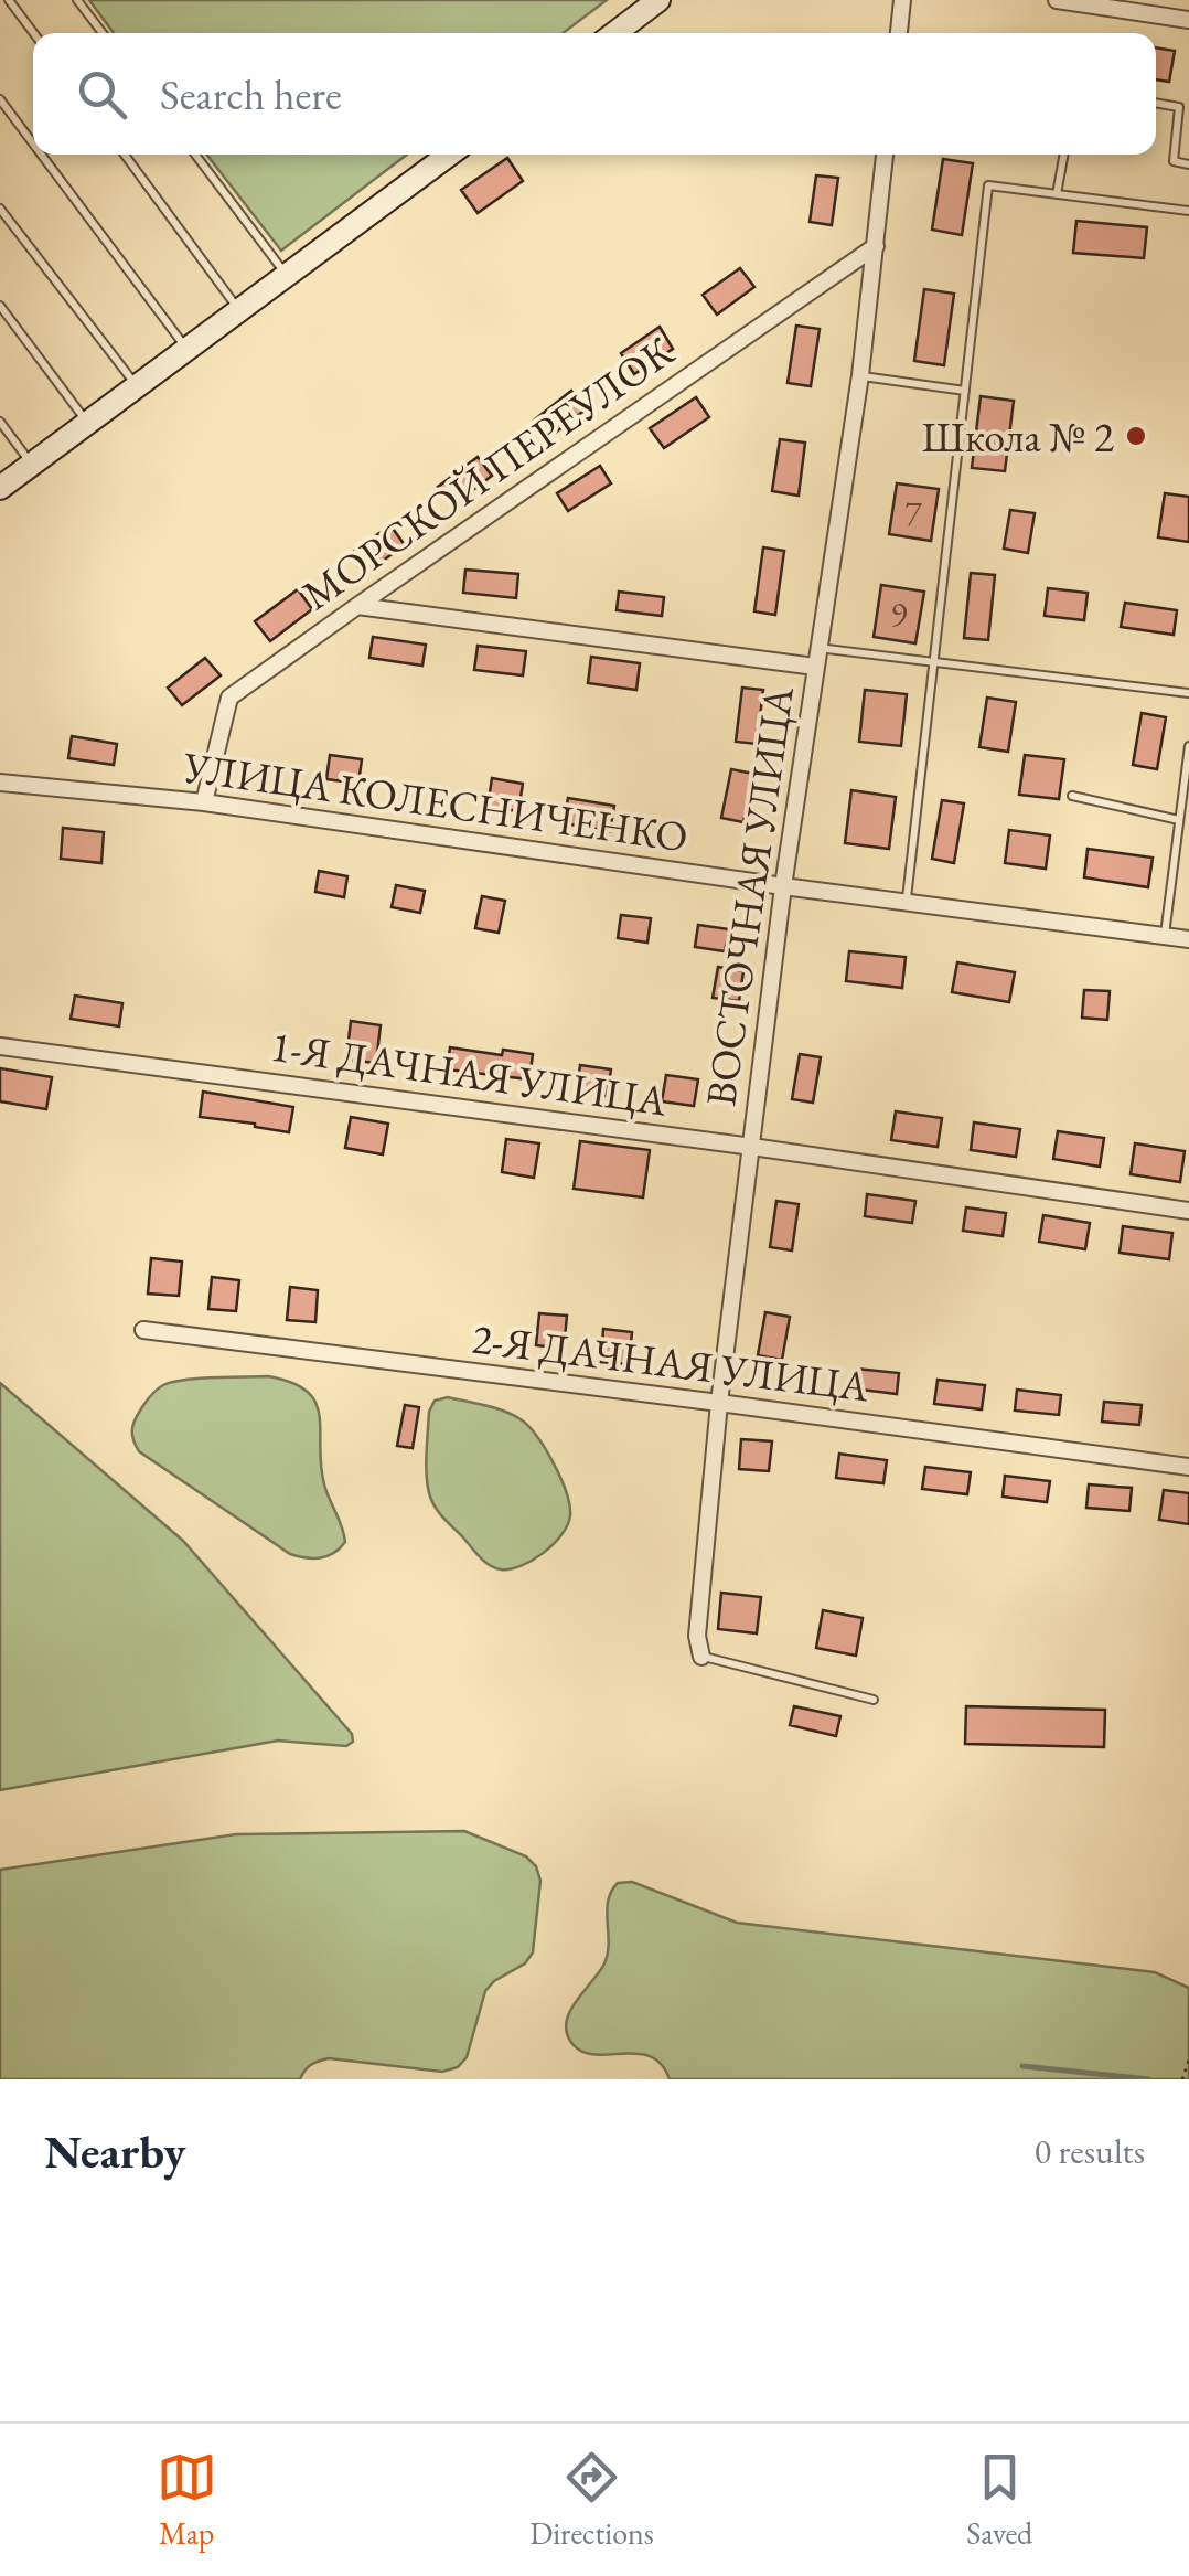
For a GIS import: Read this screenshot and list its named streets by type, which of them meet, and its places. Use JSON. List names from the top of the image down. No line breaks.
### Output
{"streets":{"street":["МОРСКОЙ ПЕРЕУЛОК","УЛИЦА КОЛЕСНИЧЕНКО","ВОСТОЧНАЯ УЛИЦА","1-Я ДАЧНАЯ УЛИЦА","2-Я ДАЧНАЯ УЛИЦА"]},"crossings":[["МОРСКОЙ ПЕРЕУЛОК","УЛИЦА КОЛЕСНИЧЕНКО"],["МОРСКОЙ ПЕРЕУЛОК","ВОСТОЧНАЯ УЛИЦА"],["УЛИЦА КОЛЕСНИЧЕНКО","ВОСТОЧНАЯ УЛИЦА"],["ВОСТОЧНАЯ УЛИЦА","1-Я ДАЧНАЯ УЛИЦА"],["ВОСТОЧНАЯ УЛИЦА","2-Я ДАЧНАЯ УЛИЦА"]],"places":["Школа № 2"],"house_numbers":["7","9"],"page":{"search":"Search here","heading":["Nearby","0 results"],"nav":["Map","Directions","Saved"]}}
